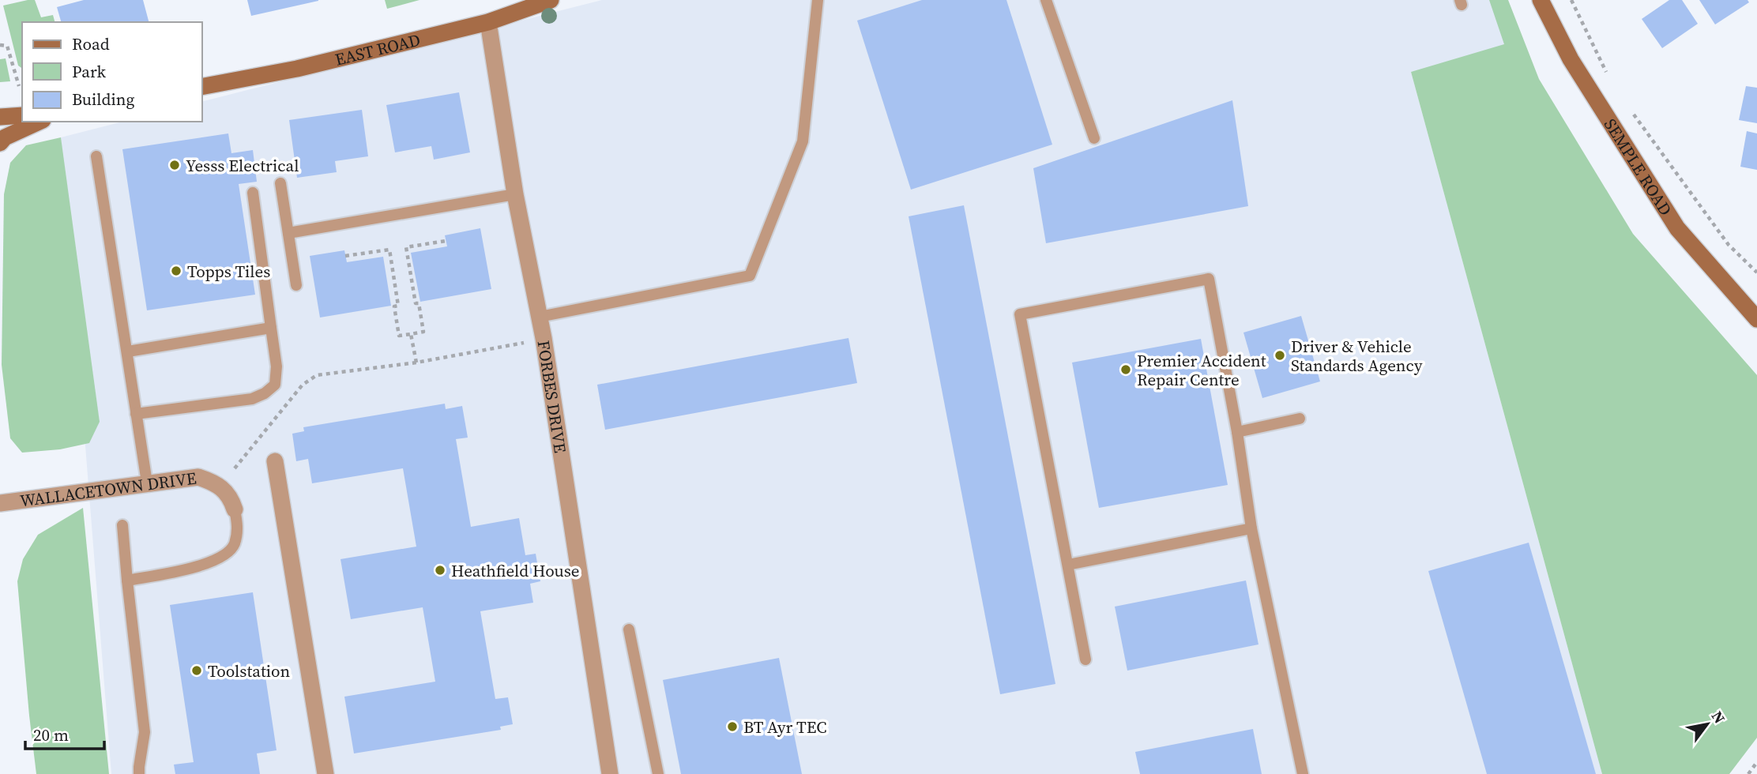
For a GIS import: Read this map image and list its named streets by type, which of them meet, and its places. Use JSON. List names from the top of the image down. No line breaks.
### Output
{"streets":{"street":["EAST ROAD","SEMPLE ROAD","FORBES DRIVE","WALLACETOWN DRIVE"]},"crossings":[["EAST ROAD","FORBES DRIVE"]],"places":["Yesss Electrical","Topps Tiles","Driver & Vehicle Standards Agency","Premier Accident Repair Centre","Heathfield House","Toolstation","BT Ayr TEC"],"legend":["Road","Park","Building"],"scale_bar":"20 m","north":"top right"}
